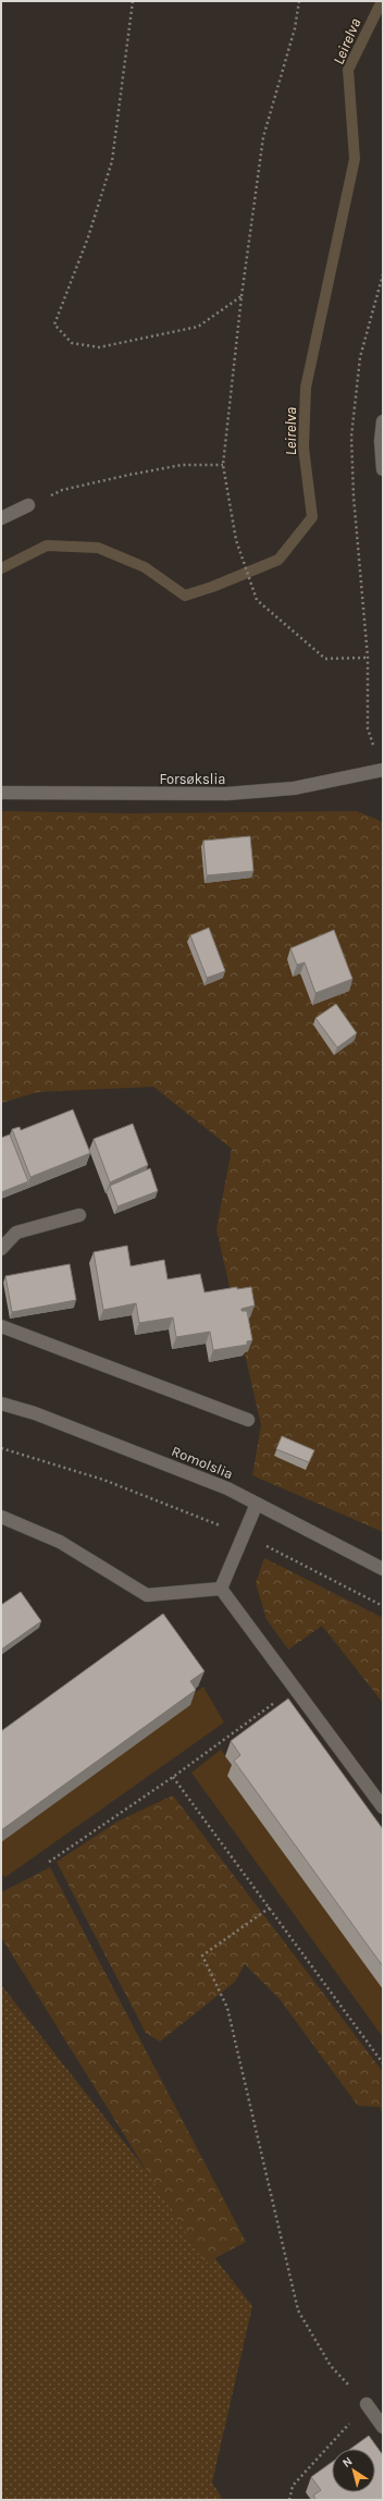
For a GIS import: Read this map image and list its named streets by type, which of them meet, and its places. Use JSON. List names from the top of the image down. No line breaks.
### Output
{"streets":{"street":["Forsøkslia","Romolslia"]},"water":["Leirelva"],"north":"top left"}
